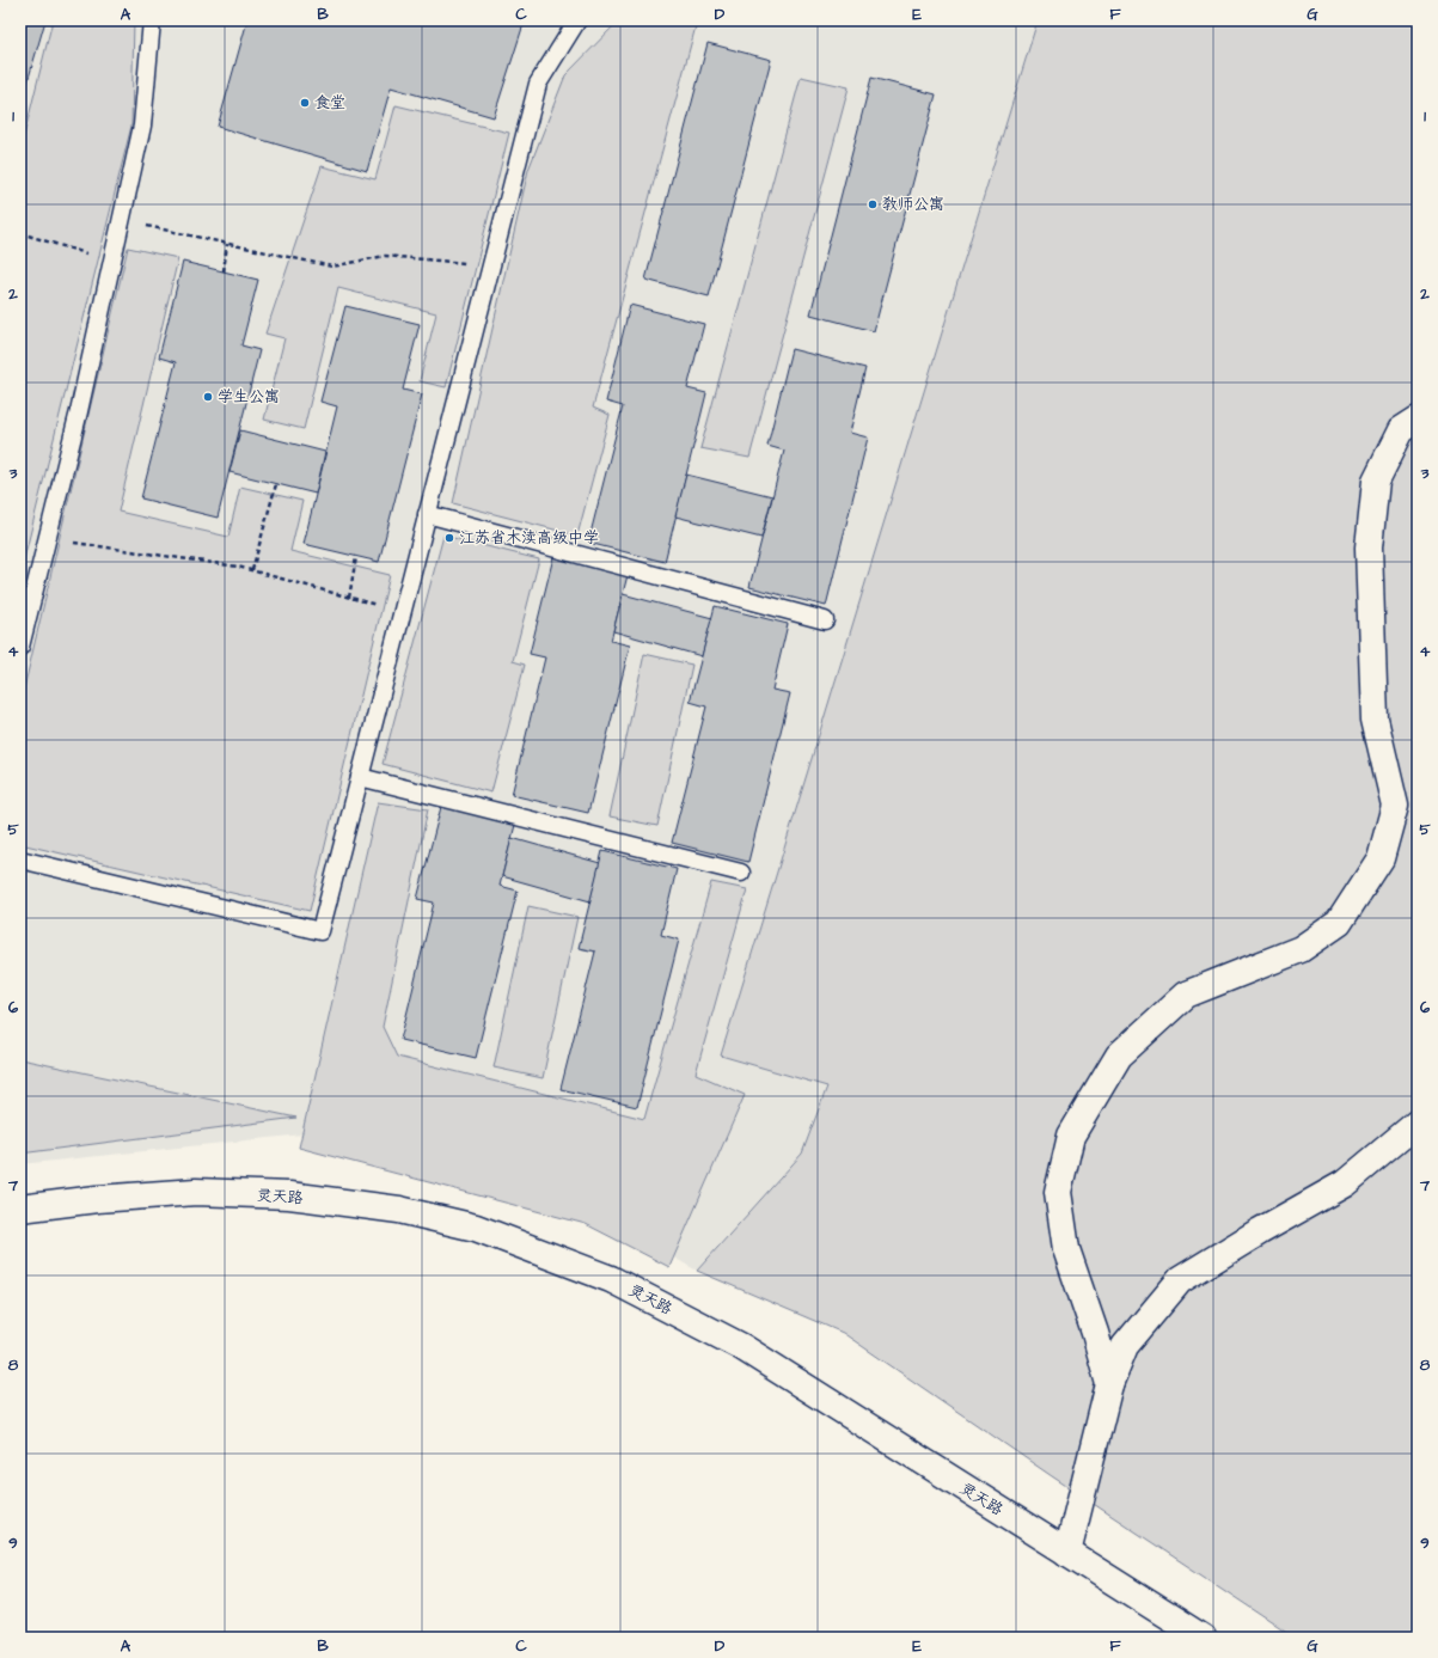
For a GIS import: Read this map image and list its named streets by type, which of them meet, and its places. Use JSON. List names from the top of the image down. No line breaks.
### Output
{"streets":{"street":["灵天路"]},"places":["食堂","教师公寓","学生公寓","江苏省木渎高级中学"],"grid":{"columns":["A","B","C","D","E","F","G"],"rows":["1","2","3","4","5","6","7","8","9"]}}
